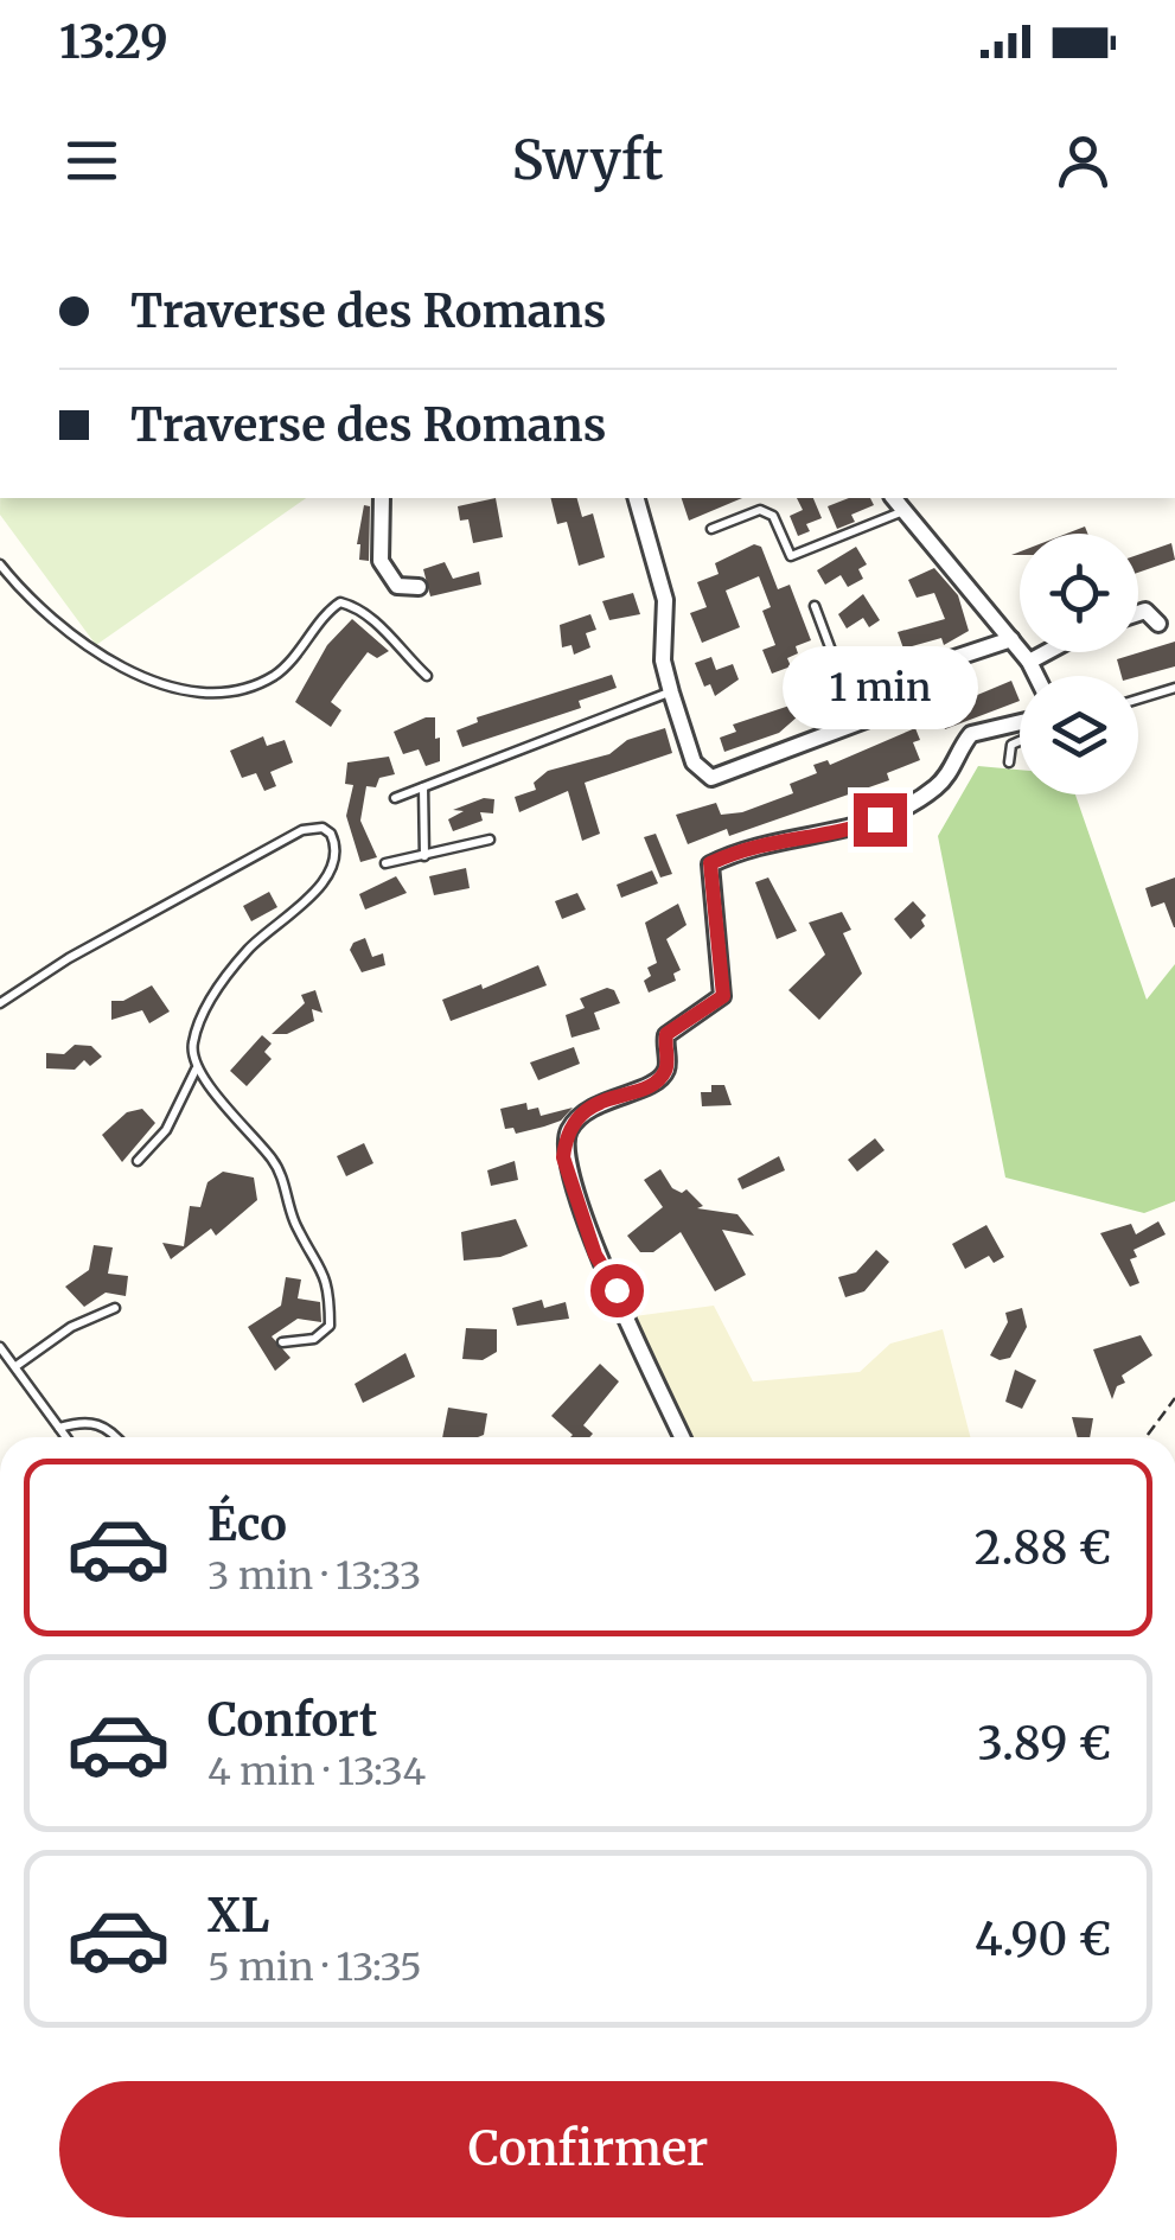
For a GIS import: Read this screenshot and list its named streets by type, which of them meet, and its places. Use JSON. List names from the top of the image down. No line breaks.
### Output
{"page":{"status":"13:29","header":"Swyft","banner":["Traverse des Romans","Traverse des Romans"],"bubble":"1 min","list":[{"name":"Éco","note":"3 min · 13:33","value":"2.88 €"},{"name":"Confort","note":"4 min · 13:34","value":"3.89 €"},{"name":"XL","note":"5 min · 13:35","value":"4.90 €"}],"buttons":"Confirmer"}}
